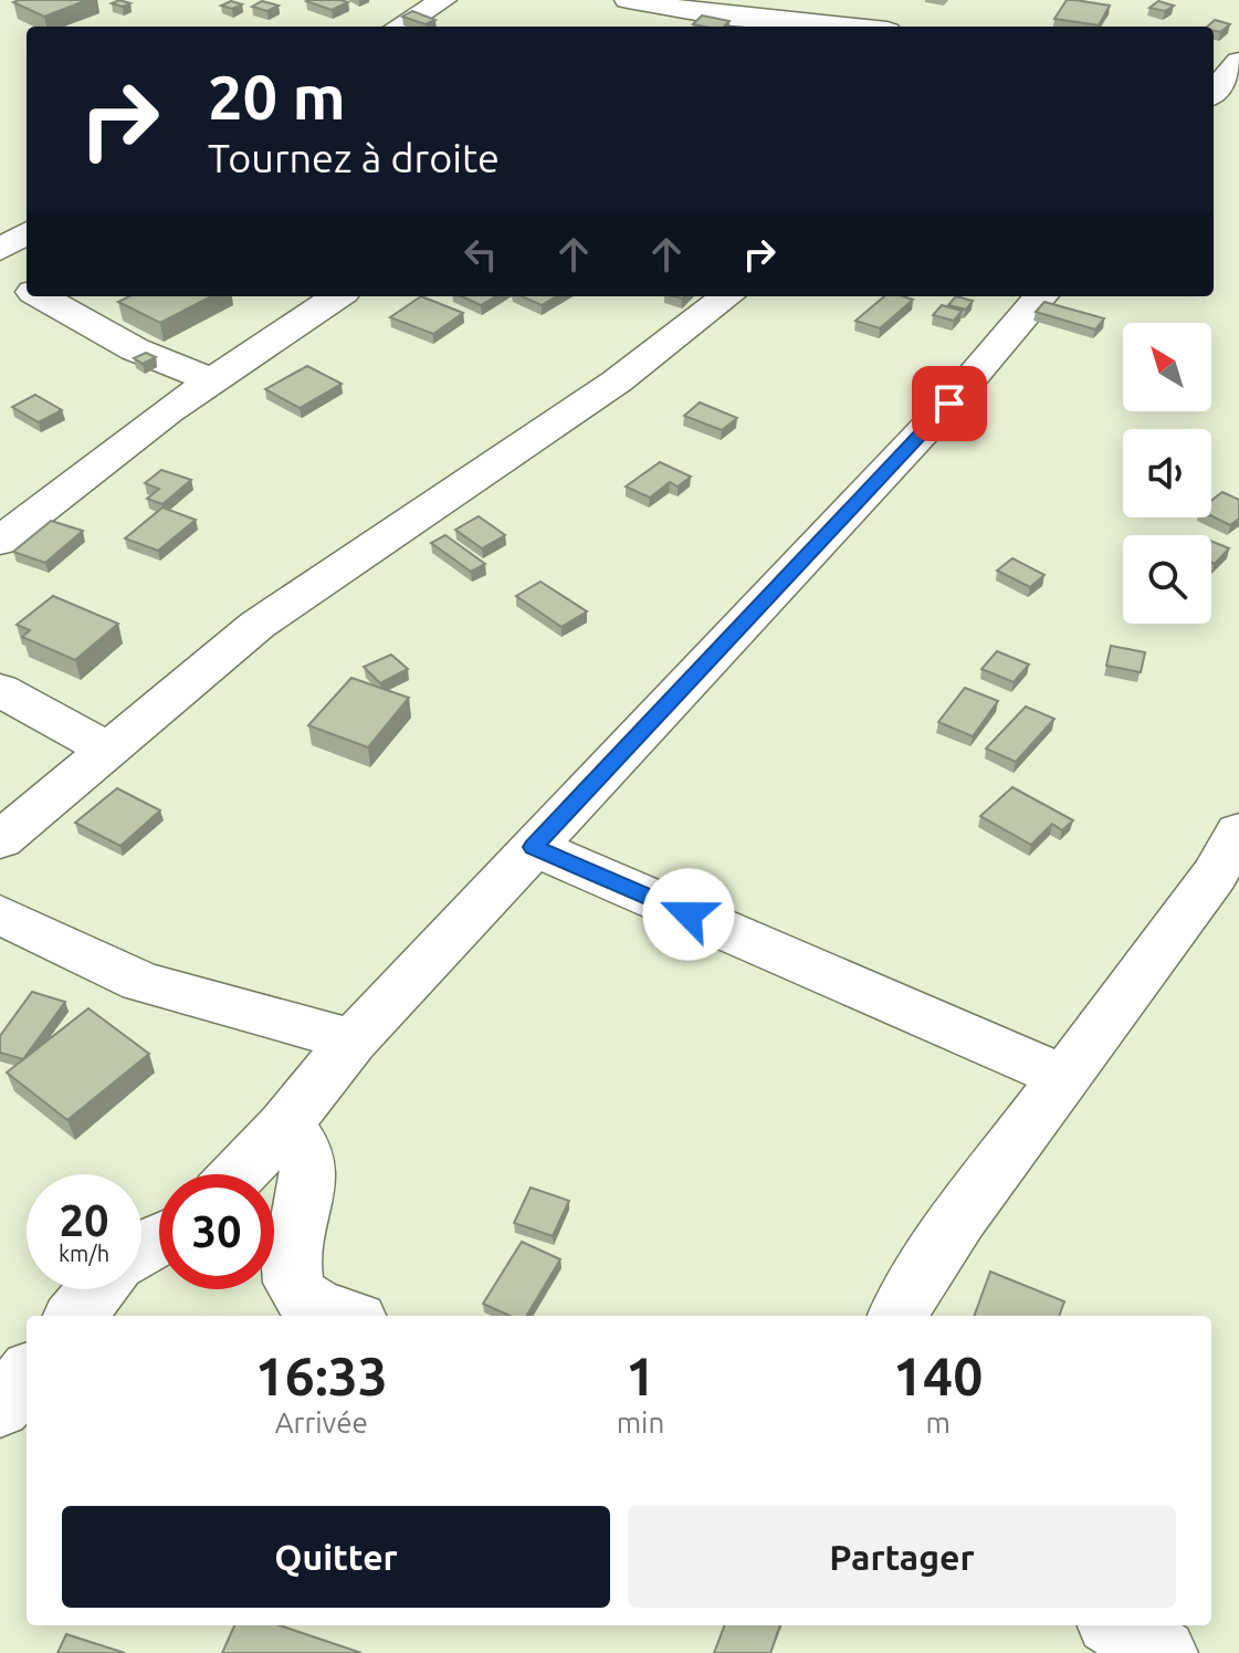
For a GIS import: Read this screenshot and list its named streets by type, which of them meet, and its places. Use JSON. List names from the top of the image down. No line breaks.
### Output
{"north":"top left","page":{"turn":["20 m","Tournez à droite"],"speed":"20 km/h","limit":"30","eta":["16:33","Arrivée","1","min","140","m"],"buttons":["Quitter","Partager"]}}
